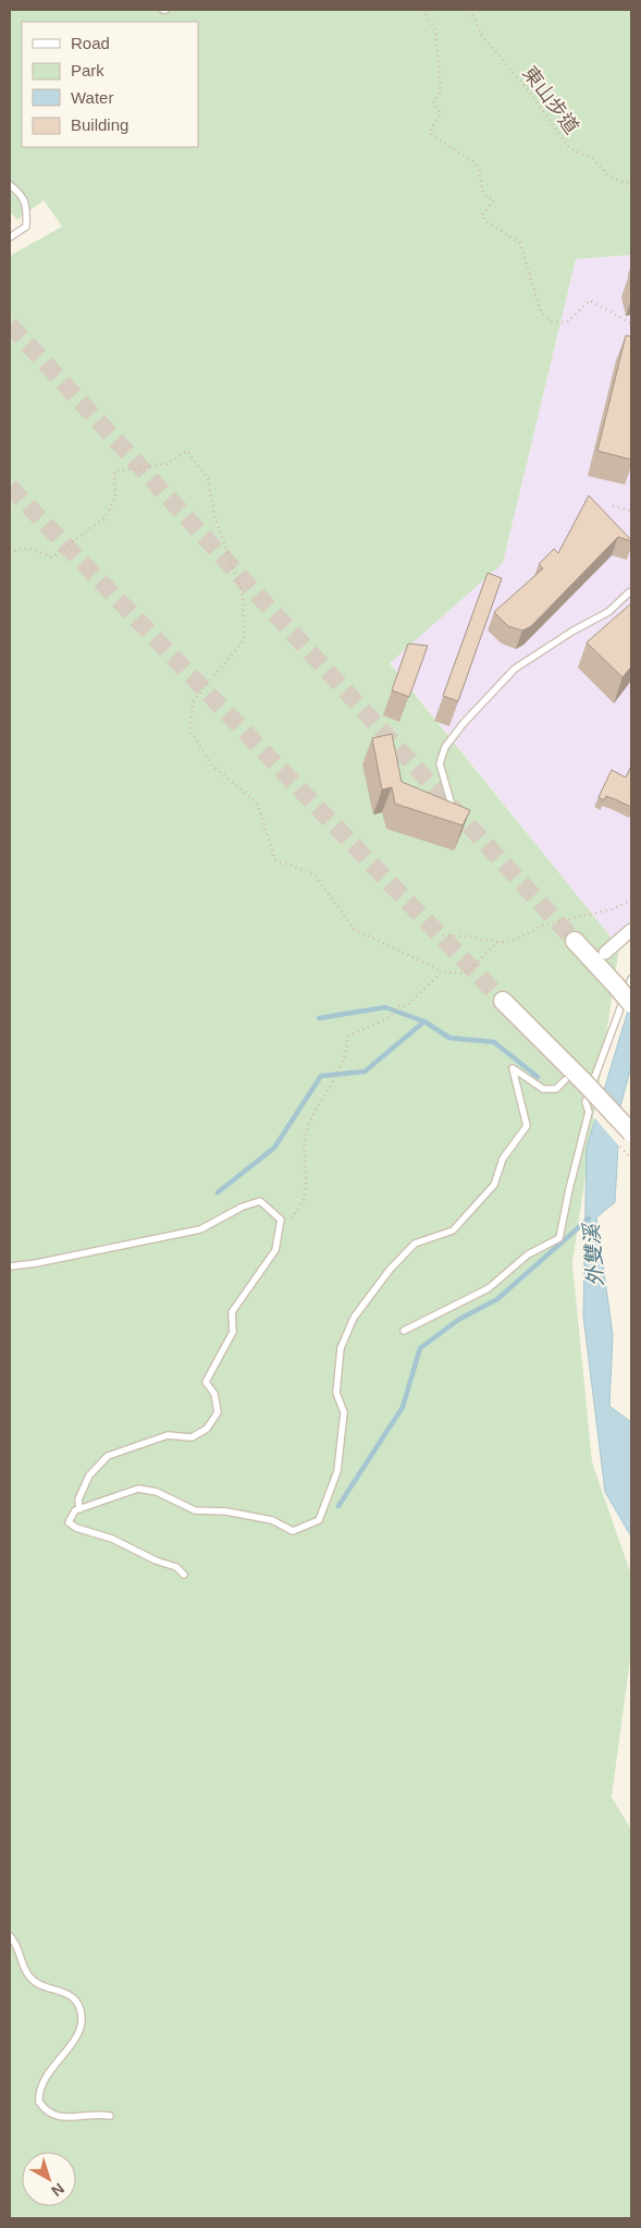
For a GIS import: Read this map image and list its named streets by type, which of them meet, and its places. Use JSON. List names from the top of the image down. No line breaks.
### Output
{"streets":{"path":["東山步道"]},"water":["外雙溪"],"legend":["Road","Park","Water","Building"],"north":"bottom right"}
